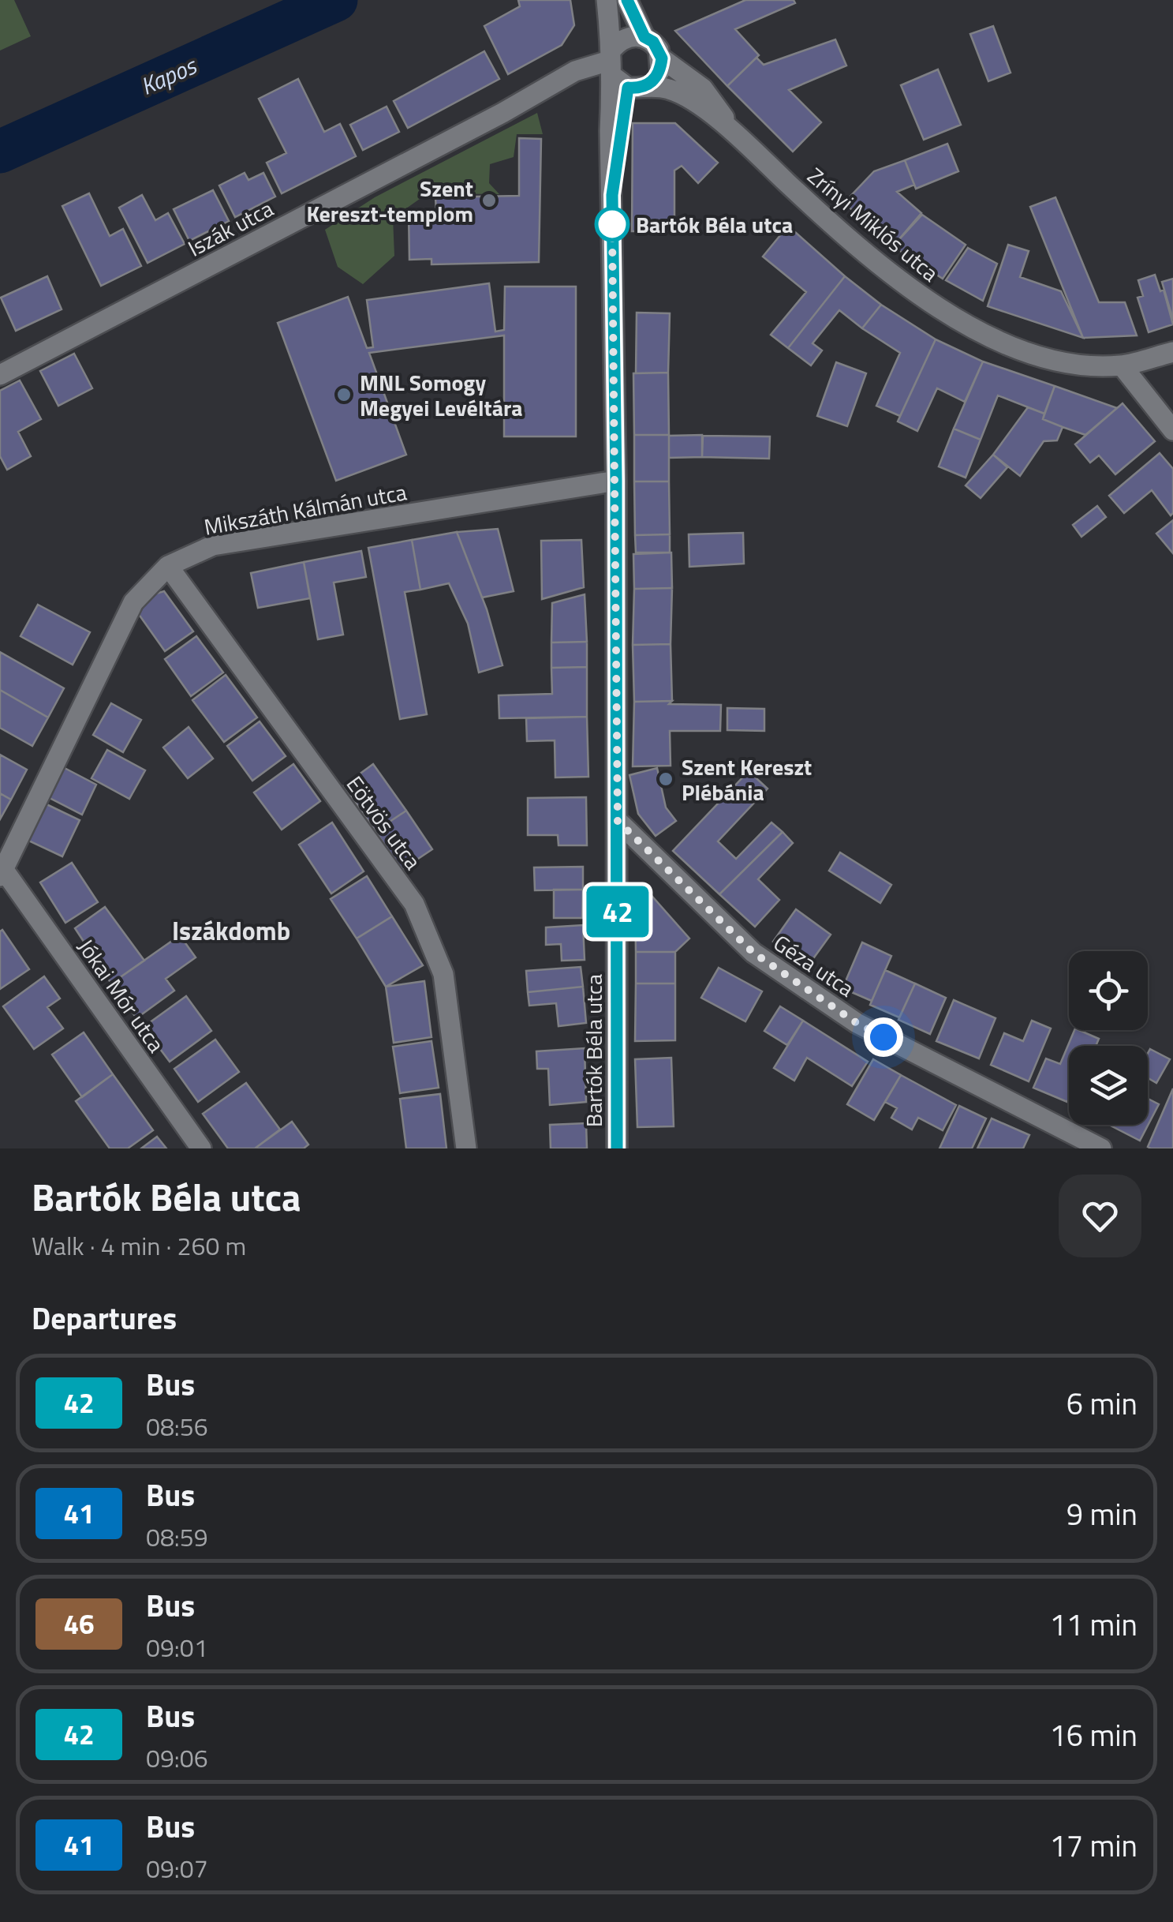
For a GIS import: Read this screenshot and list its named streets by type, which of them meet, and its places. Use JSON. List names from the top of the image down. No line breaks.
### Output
{"streets":{"street":["Zrínyi Miklós utca","Iszák utca","Mikszáth Kálmán utca","Eötvös utca","Géza utca","Jókai Mór utca","Bartók Béla utca"]},"crossings":[["Iszák utca","Bartók Béla utca"],["Mikszáth Kálmán utca","Eötvös utca"],["Mikszáth Kálmán utca","Jókai Mór utca"],["Mikszáth Kálmán utca","Bartók Béla utca"],["Géza utca","Bartók Béla utca"]],"districts":["Iszákdomb"],"water":["Kapos"],"places":["Szent Kereszt-templom","Bartók Béla utca","MNL Somogy Megyei Levéltára","Szent Kereszt Plébánia"],"lines":["bus line 42"],"page":{"on_map":"42","heading":[["Bartók Béla utca","Walk · 4 min · 260 m"],"Departures"],"list":[{"mark":"42","name":"Bus","note":"08:56","value":"6 min"},{"mark":"41","name":"Bus","note":"08:59","value":"9 min"},{"mark":"46","name":"Bus","note":"09:01","value":"11 min"},{"mark":"42","name":"Bus","note":"09:06","value":"16 min"},{"mark":"41","name":"Bus","note":"09:07","value":"17 min"}]}}
